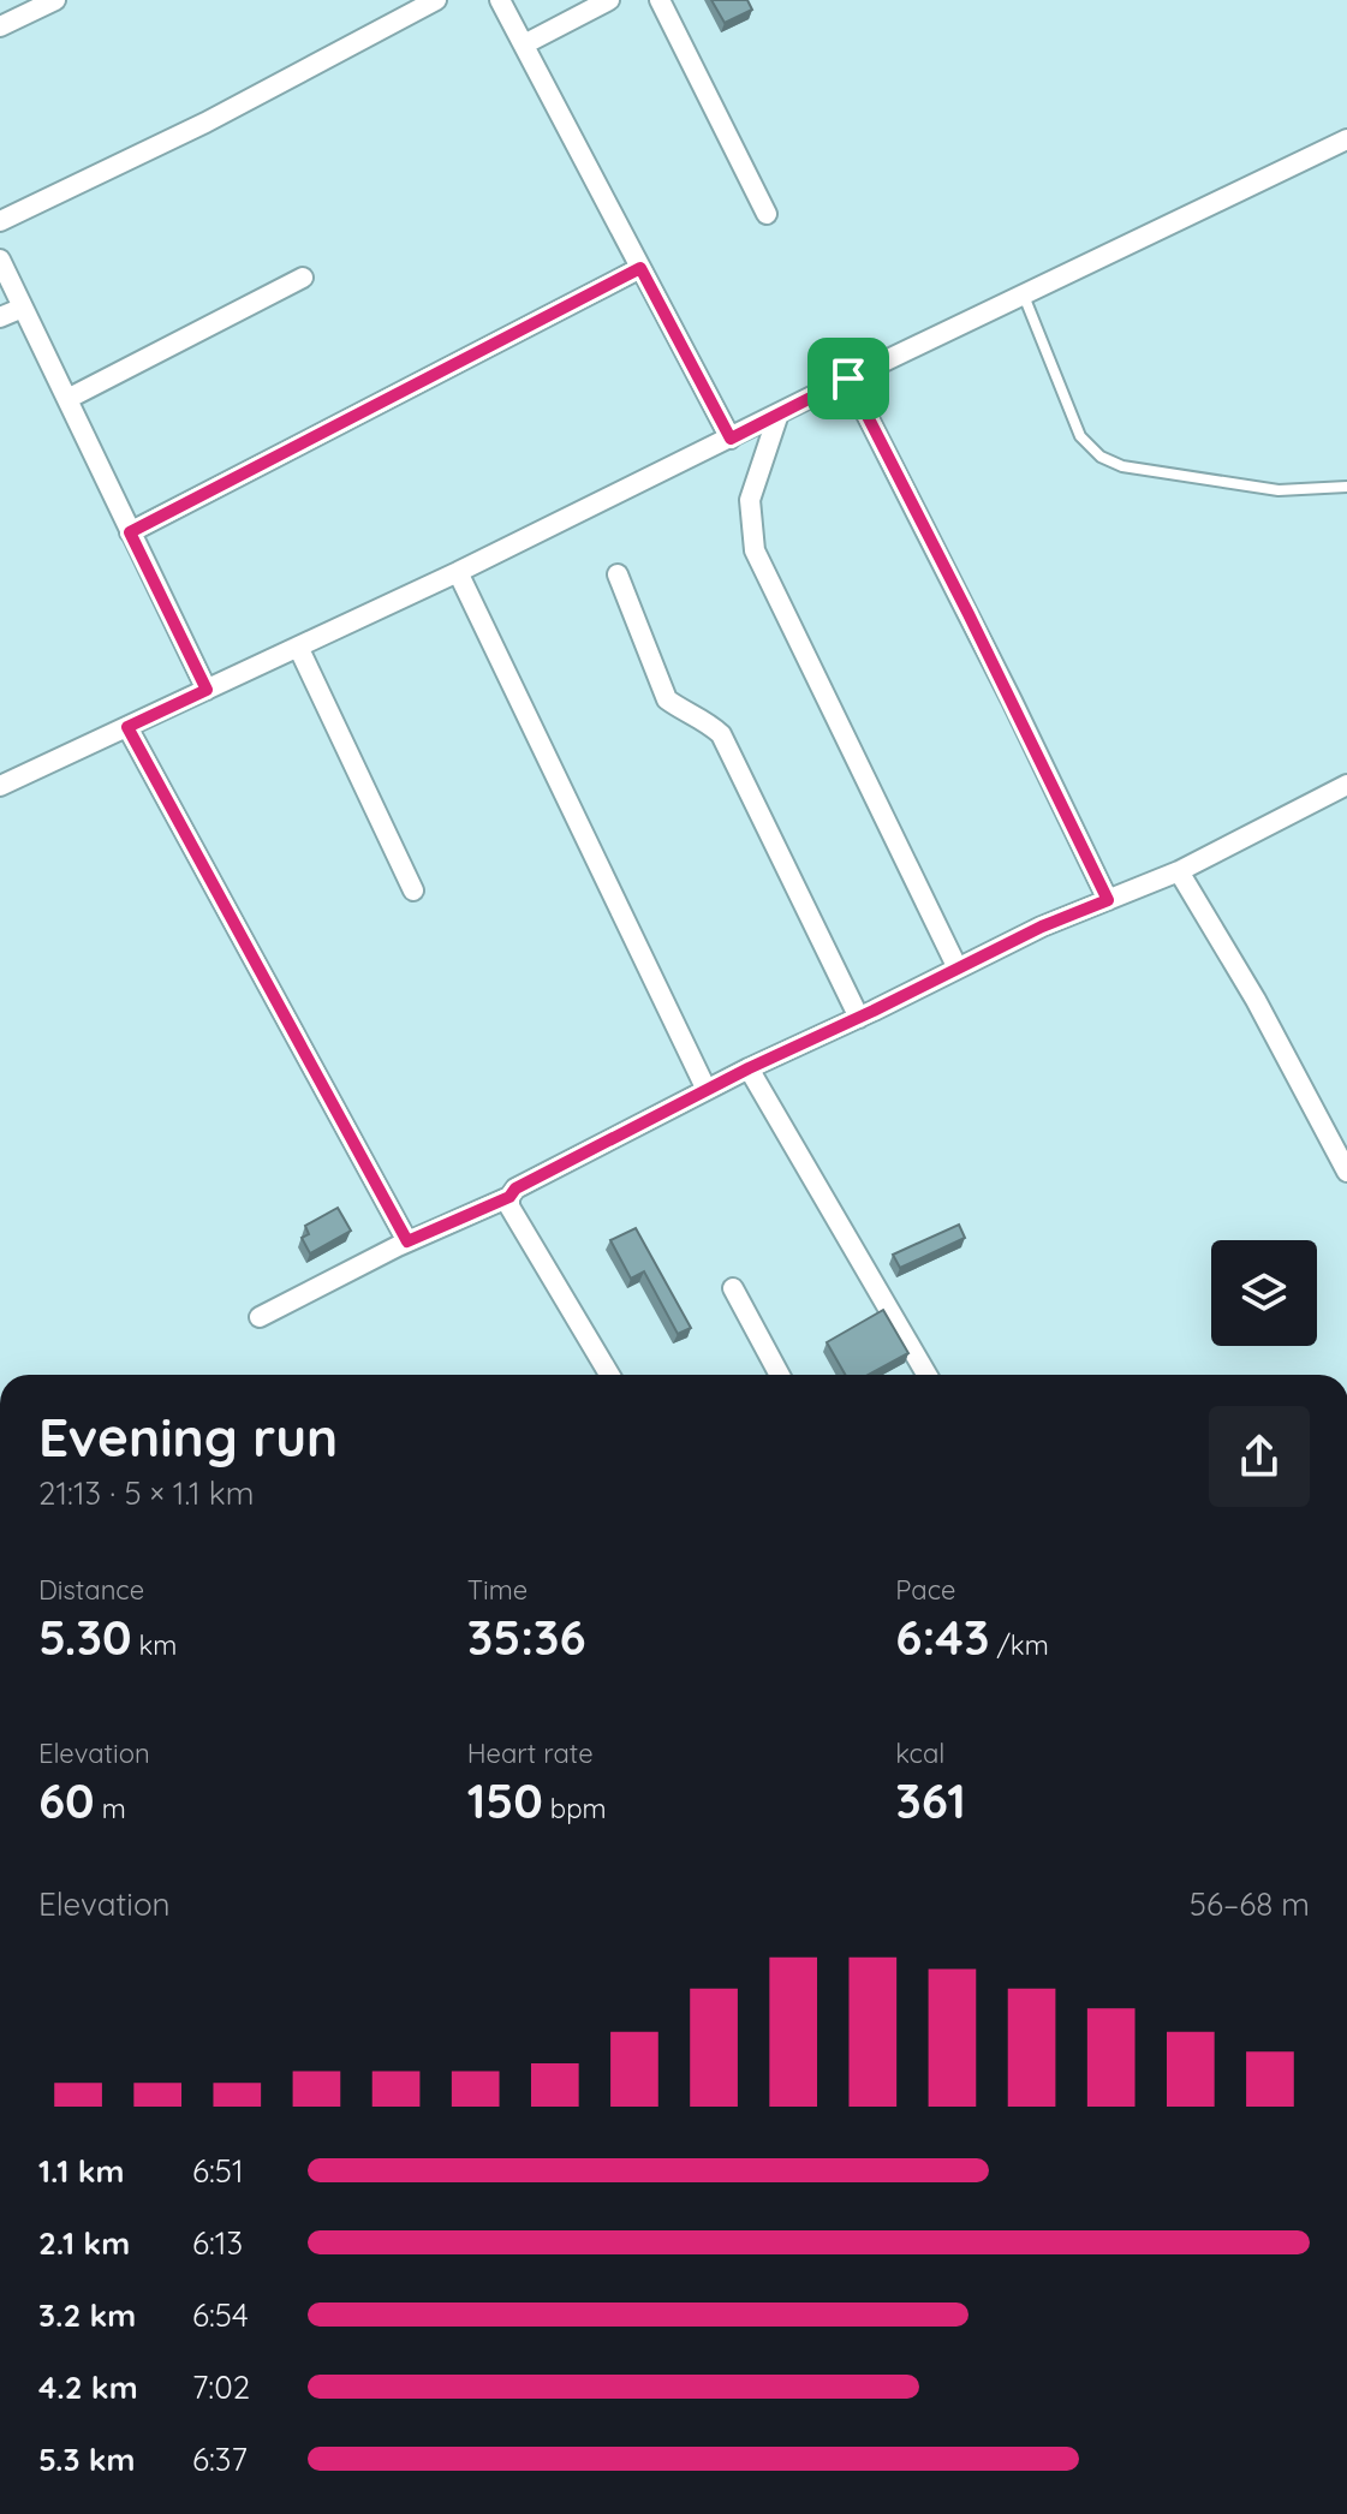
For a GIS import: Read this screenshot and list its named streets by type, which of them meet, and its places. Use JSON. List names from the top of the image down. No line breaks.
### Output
{"page":{"heading":["Evening run","21:13 · 5 × 1.1 km"],"stats":[["Distance","5.30 km"],["Time","35:36"],["Pace","6:43 /km"],["Elevation","60 m"],["Heart rate","150 bpm"],["kcal","361"]],"chart":["Elevation","56–68 m"],"list":[{"name":"1.1 km","note":"6:51"},{"name":"2.1 km","note":"6:13"},{"name":"3.2 km","note":"6:54"},{"name":"4.2 km","note":"7:02"},{"name":"5.3 km","note":"6:37"}]}}
